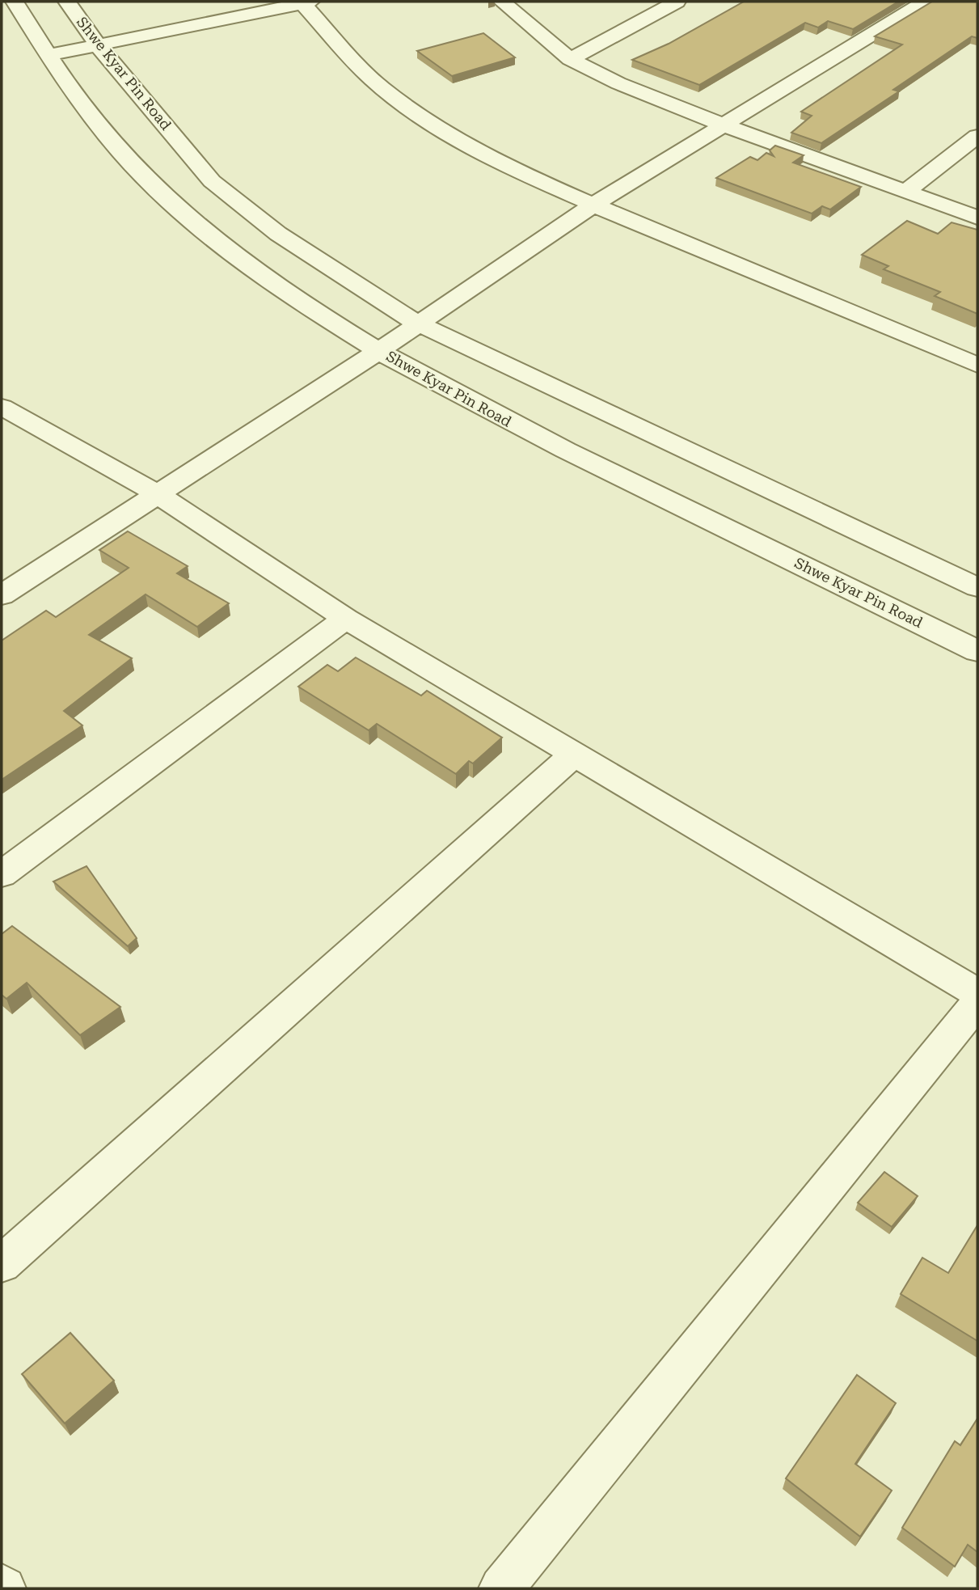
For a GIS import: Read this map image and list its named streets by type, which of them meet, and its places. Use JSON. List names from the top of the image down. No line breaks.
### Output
{"streets":{"street":["Shwe Kyar Pin Road"]}}
